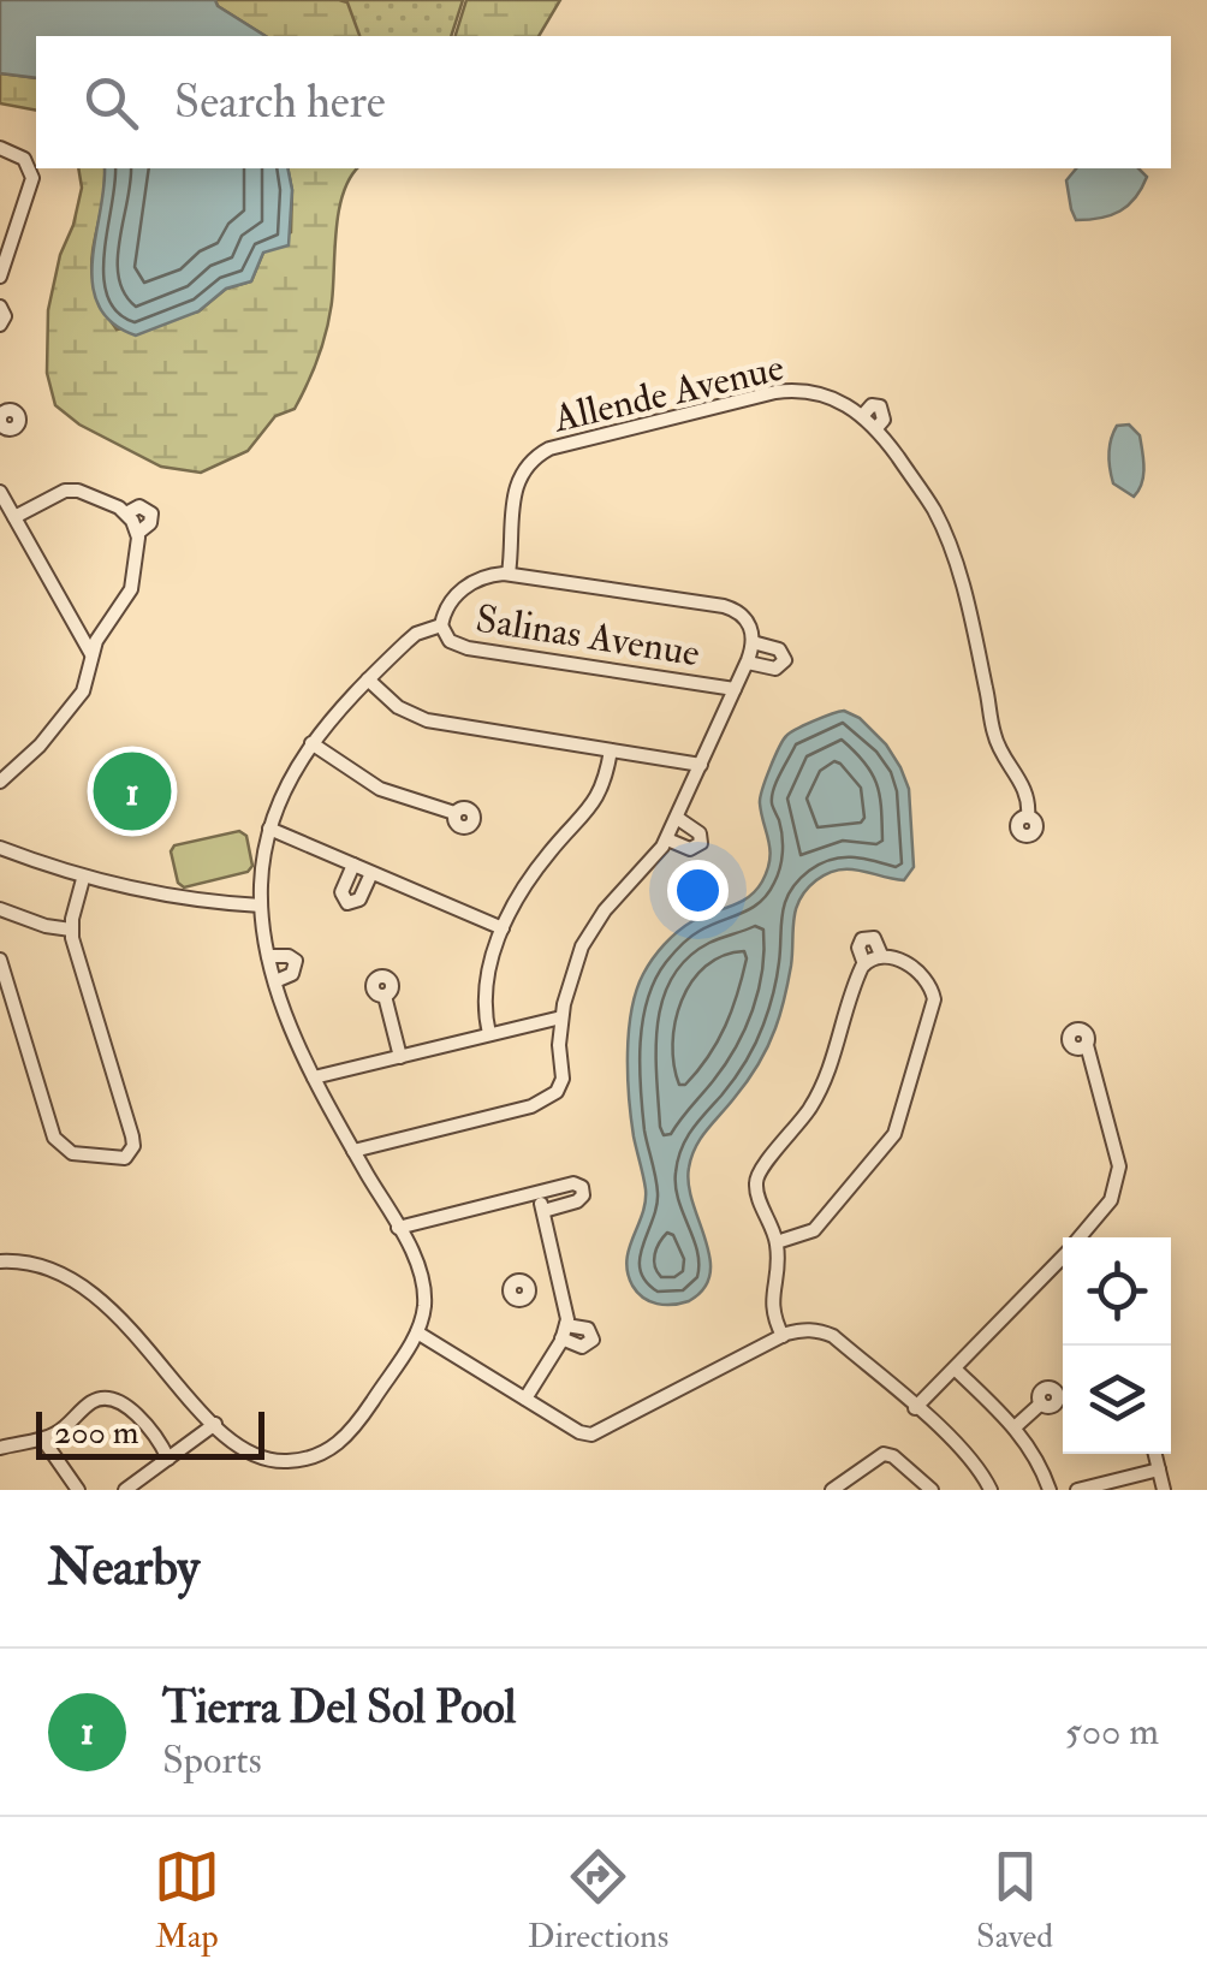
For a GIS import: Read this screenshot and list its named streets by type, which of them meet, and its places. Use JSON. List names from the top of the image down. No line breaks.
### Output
{"streets":{"street":["Allende Avenue","Salinas Avenue"]},"scale_bar":"200 m","page":{"search":"Search here","pins":"1","scale":"200 m","heading":"Nearby","list":[{"mark":"1","name":"Tierra Del Sol Pool","note":"Sports","value":"500 m"}],"nav":["Map","Directions","Saved"]}}
